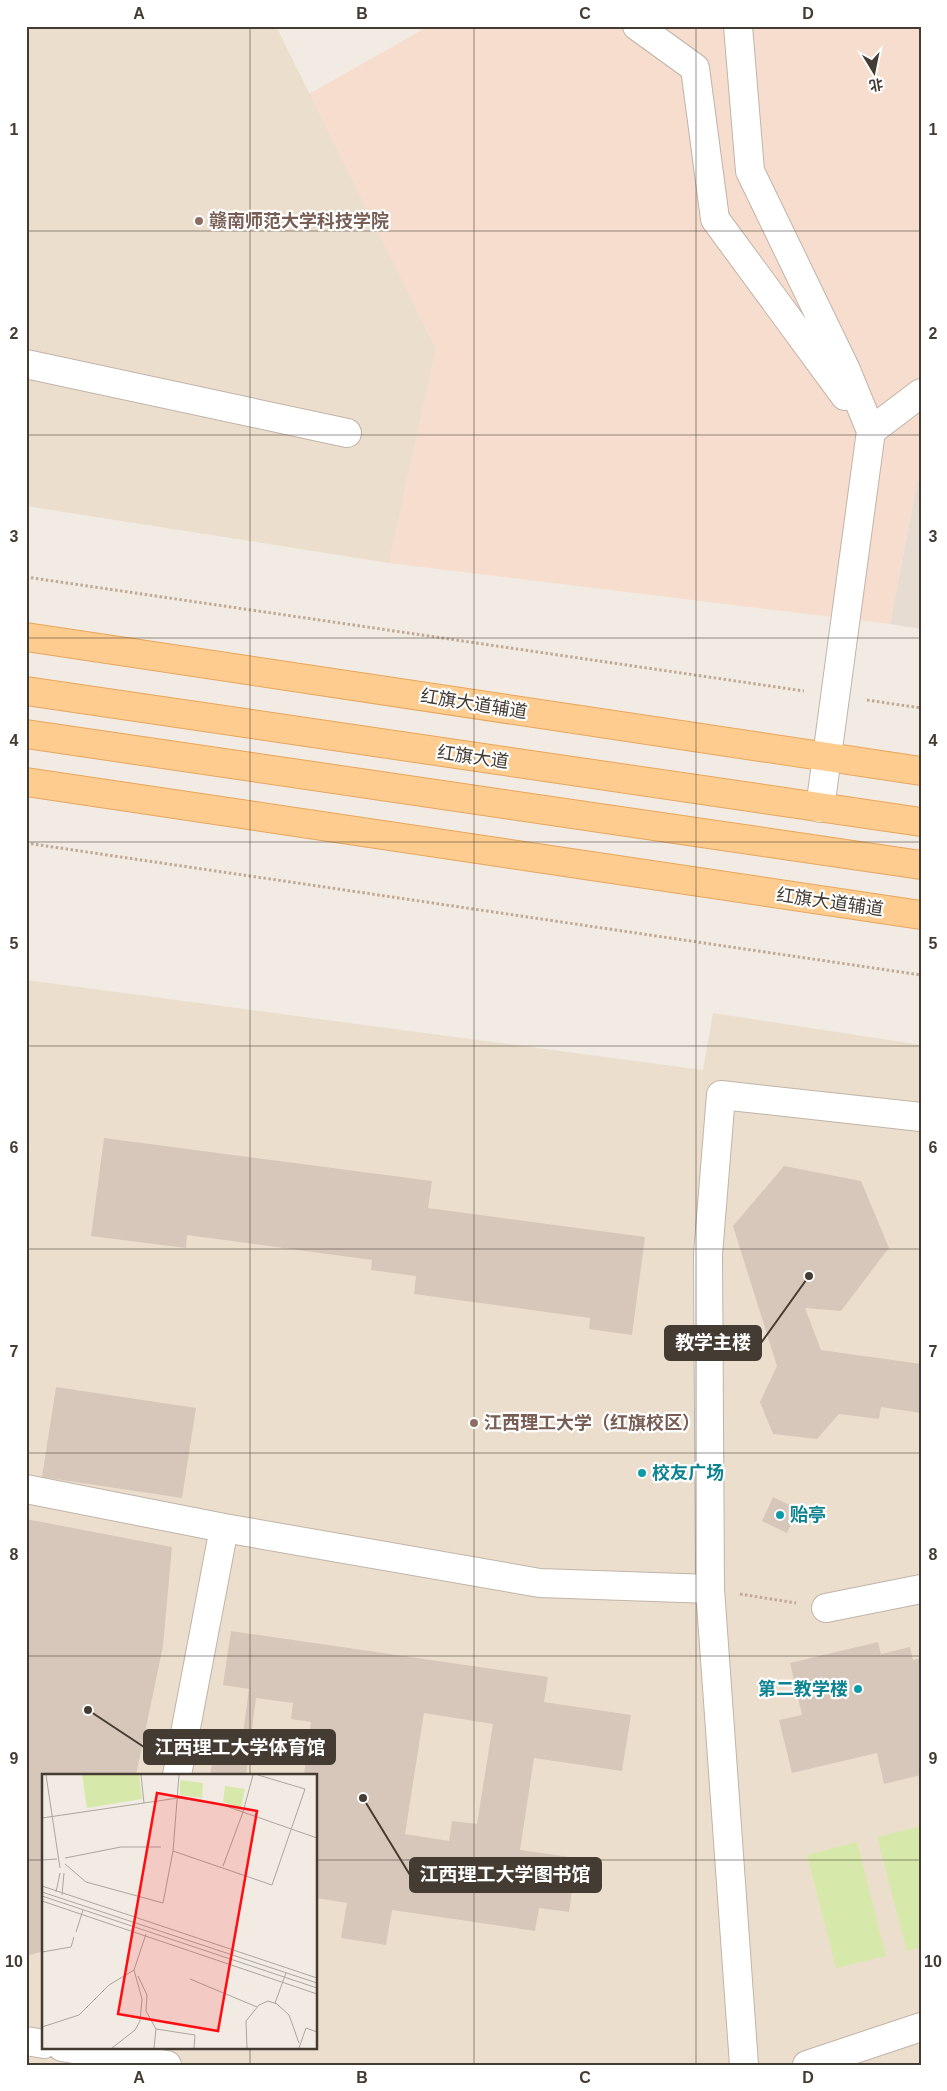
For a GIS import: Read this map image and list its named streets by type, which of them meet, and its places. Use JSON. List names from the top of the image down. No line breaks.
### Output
{"streets":{"main road":["红旗大道辅道","红旗大道"]},"places":["赣南师范大学科技学院","教学主楼","江西理工大学（红旗校区）","校友广场","贻亭","第二教学楼","江西理工大学体育馆","江西理工大学图书馆"],"north":"bottom","grid":{"columns":["A","B","C","D"],"rows":["1","2","3","4","5","6","7","8","9","10"]}}
